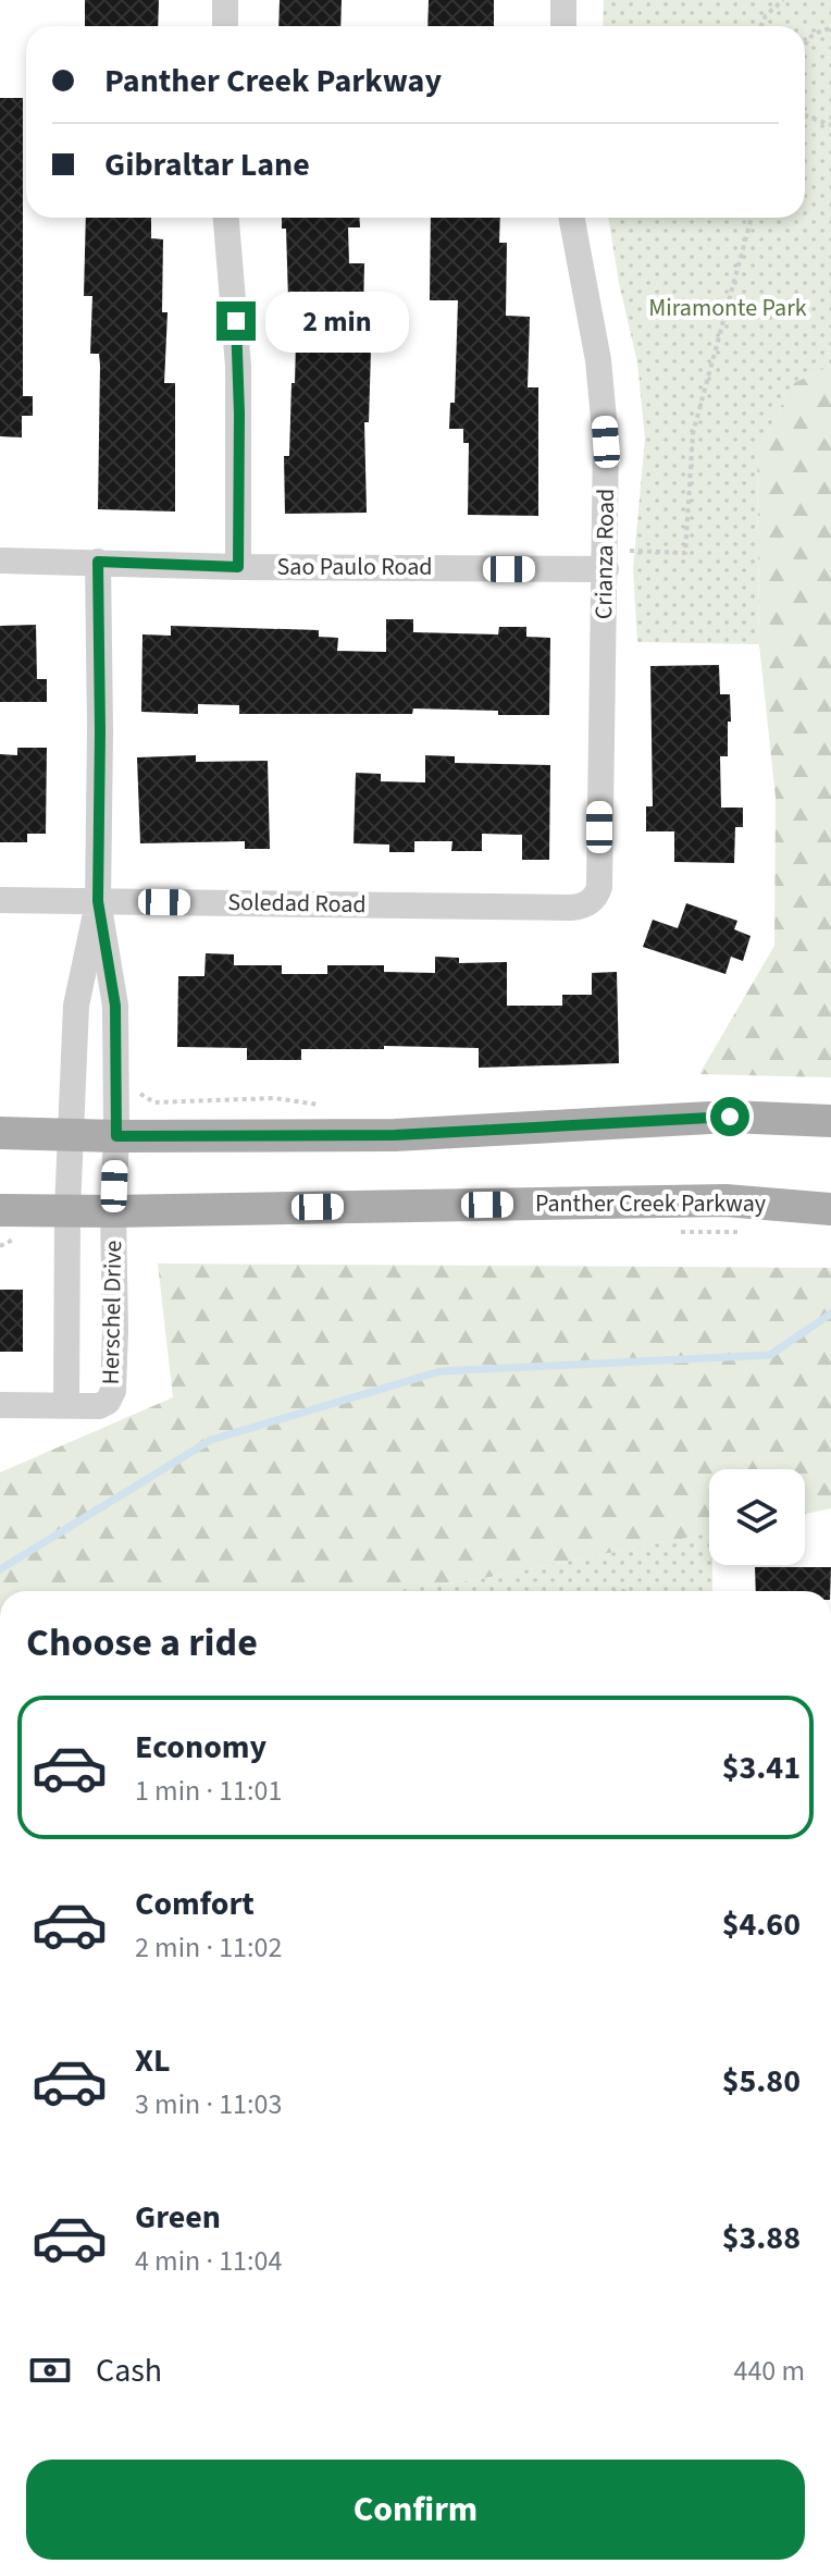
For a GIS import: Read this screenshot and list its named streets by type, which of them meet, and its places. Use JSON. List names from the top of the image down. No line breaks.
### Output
{"streets":{"main road":["Panther Creek Parkway"],"street":["Crianza Road","Sao Paulo Road","Soledad Road","Herschel Drive"]},"crossings":[["Crianza Road","Sao Paulo Road"],["Crianza Road","Soledad Road"],["Sao Paulo Road","Herschel Drive"],["Soledad Road","Herschel Drive"],["Panther Creek Parkway","Herschel Drive"]],"parks":["Miramonte Park"],"page":{"banner":["Panther Creek Parkway","Gibraltar Lane"],"bubble":"2 min","heading":"Choose a ride","list":[{"name":"Economy","note":"1 min · 11:01","value":"$3.41"},{"name":"Comfort","note":"2 min · 11:02","value":"$4.60"},{"name":"XL","note":"3 min · 11:03","value":"$5.80"},{"name":"Green","note":"4 min · 11:04","value":"$3.88"}],"pay":["Cash","440 m"],"buttons":"Confirm"}}
